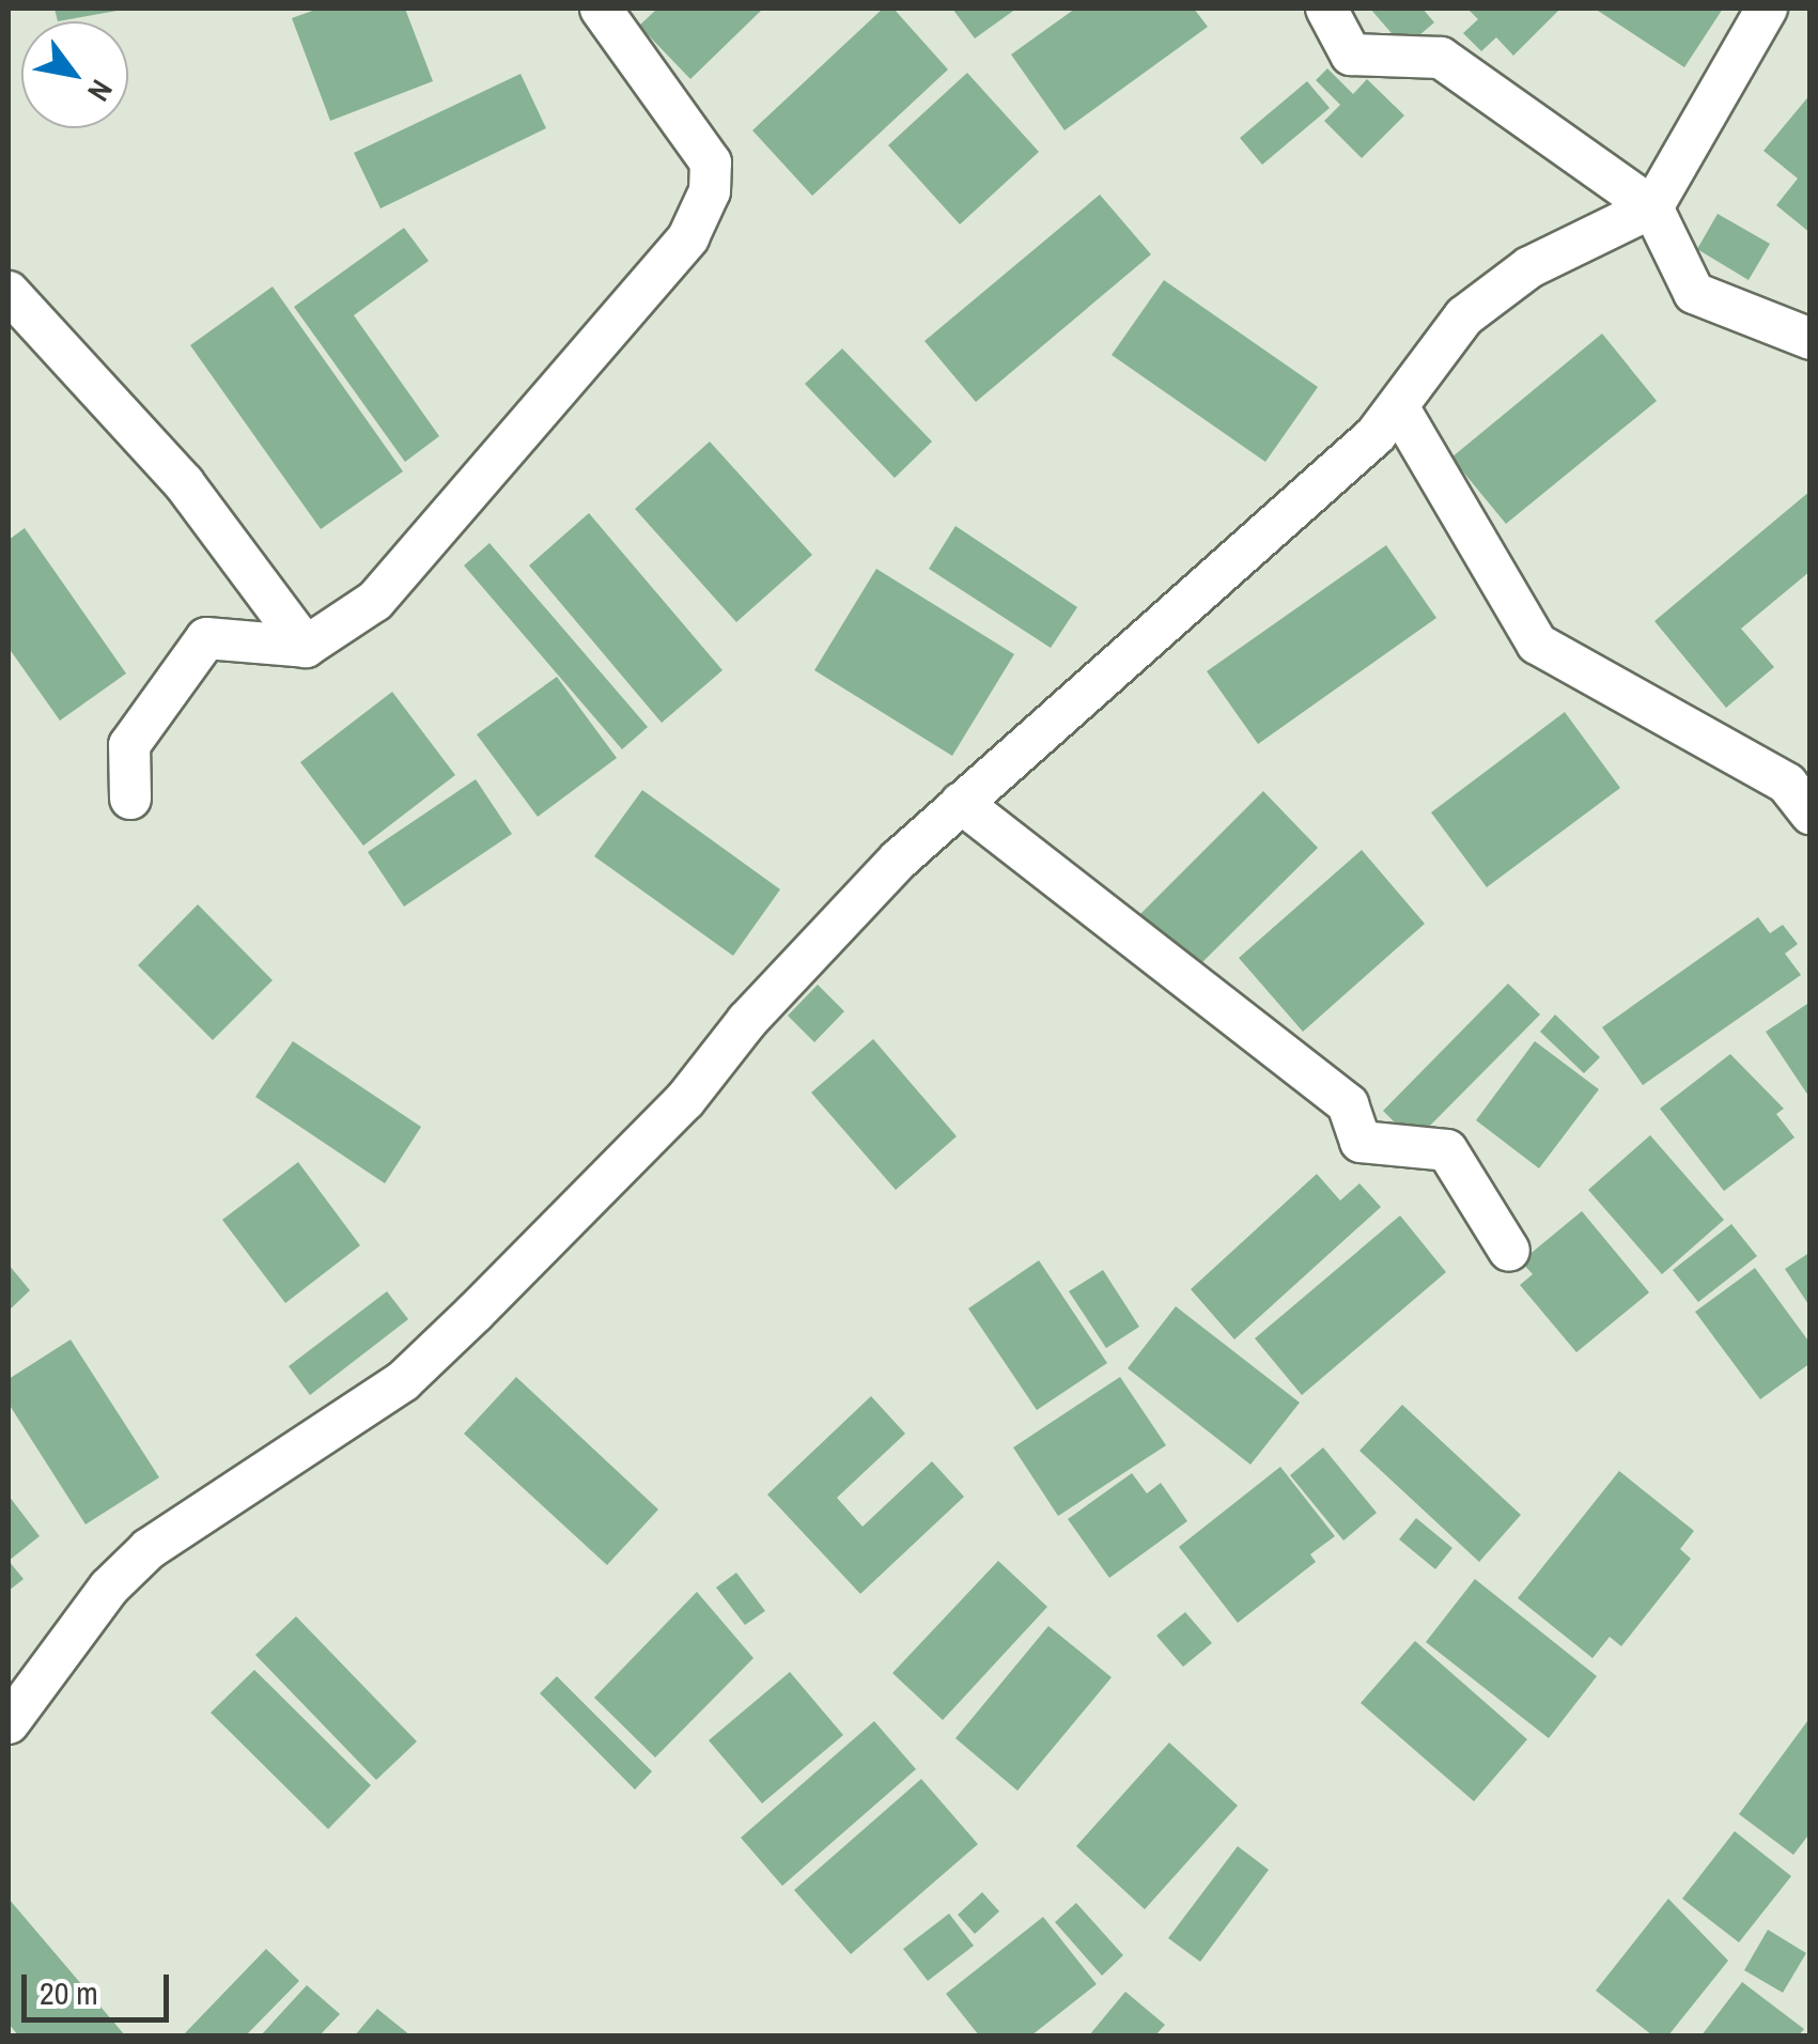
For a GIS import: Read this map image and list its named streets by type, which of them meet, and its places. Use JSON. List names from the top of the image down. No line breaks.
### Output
{"scale_bar":"20 m","north":"bottom right"}
